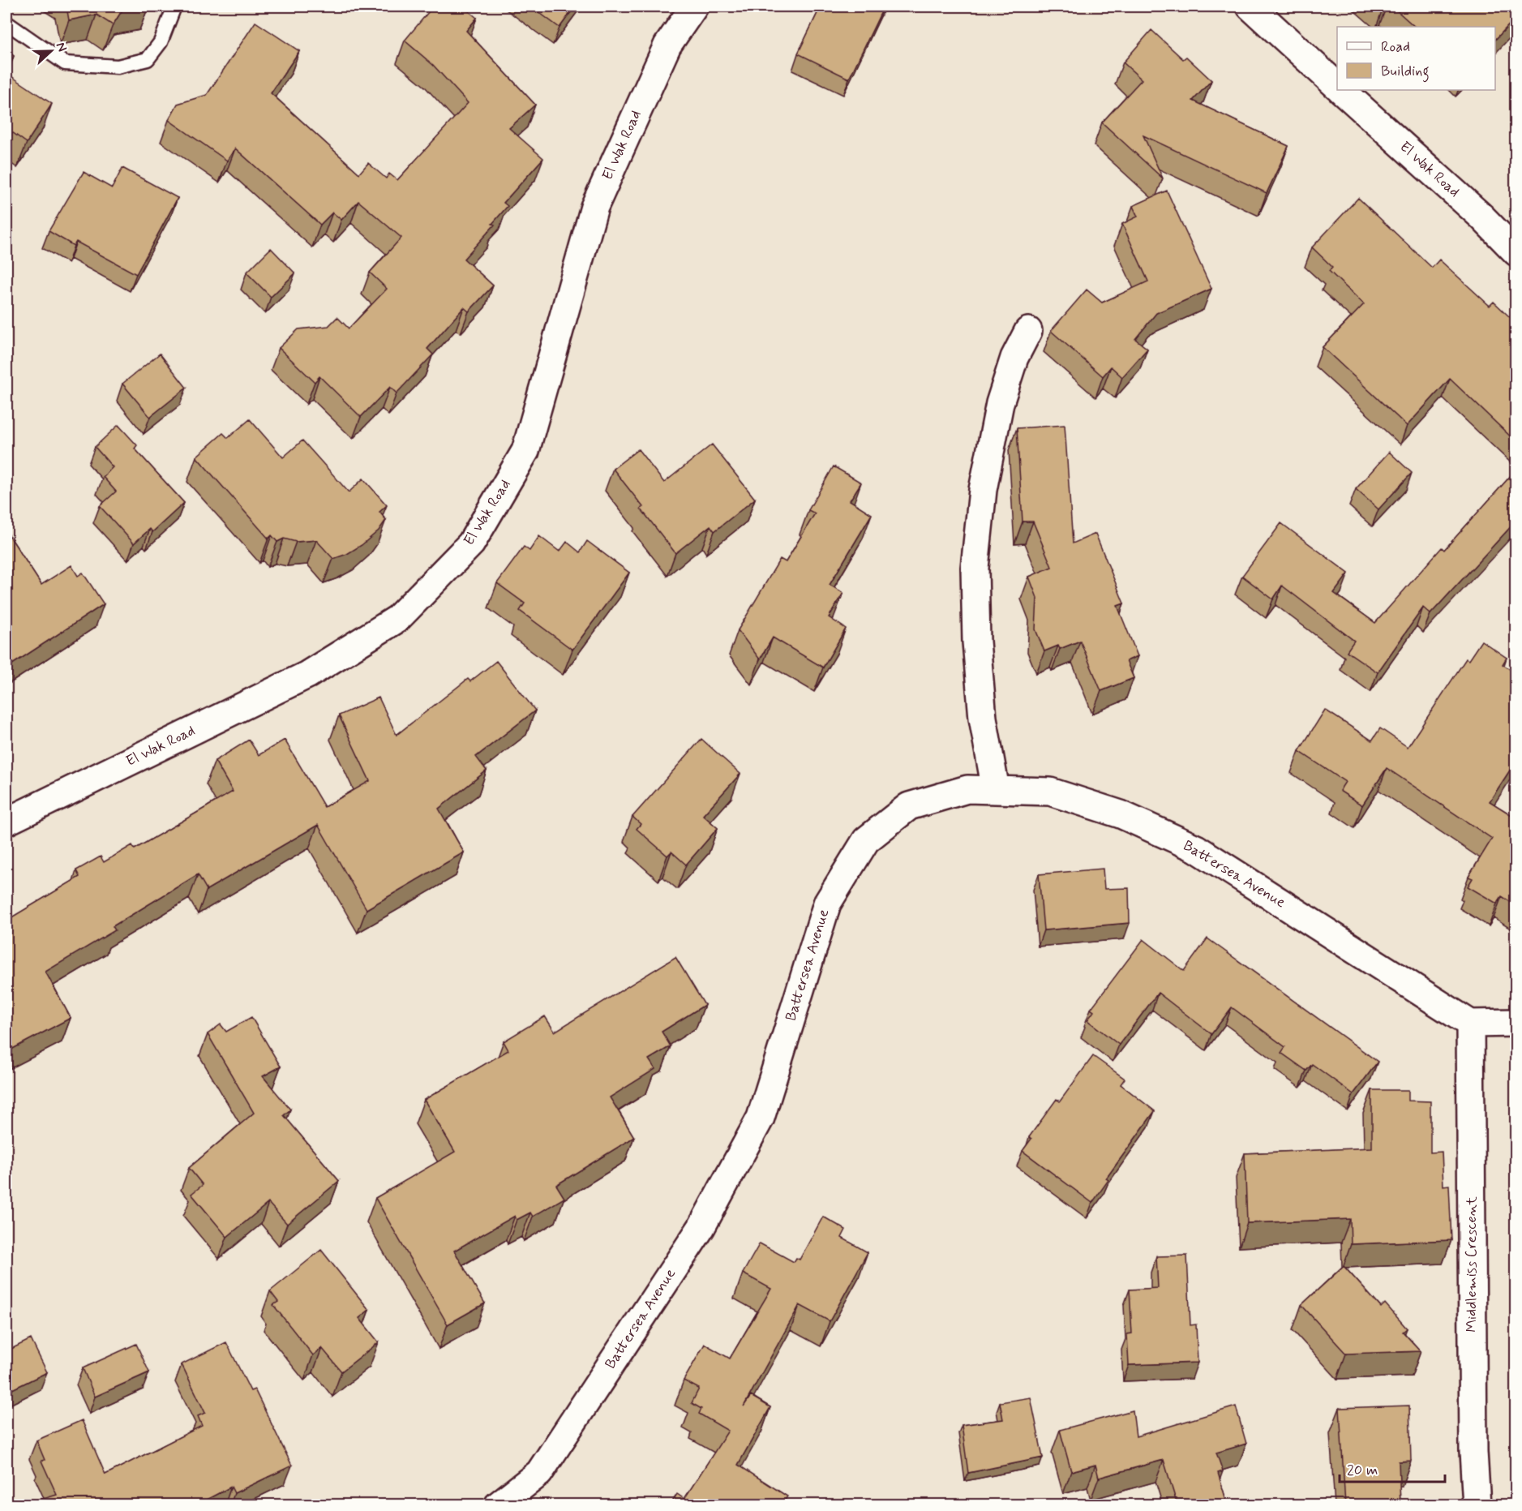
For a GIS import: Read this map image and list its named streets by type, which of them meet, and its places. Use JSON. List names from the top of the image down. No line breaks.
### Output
{"streets":{"street":["El Wak Road","Battersea Avenue","Middlemiss Crescent"]},"crossings":[["Battersea Avenue","Middlemiss Crescent"]],"legend":["Road","Building"],"scale_bar":"20 m","north":"right"}
